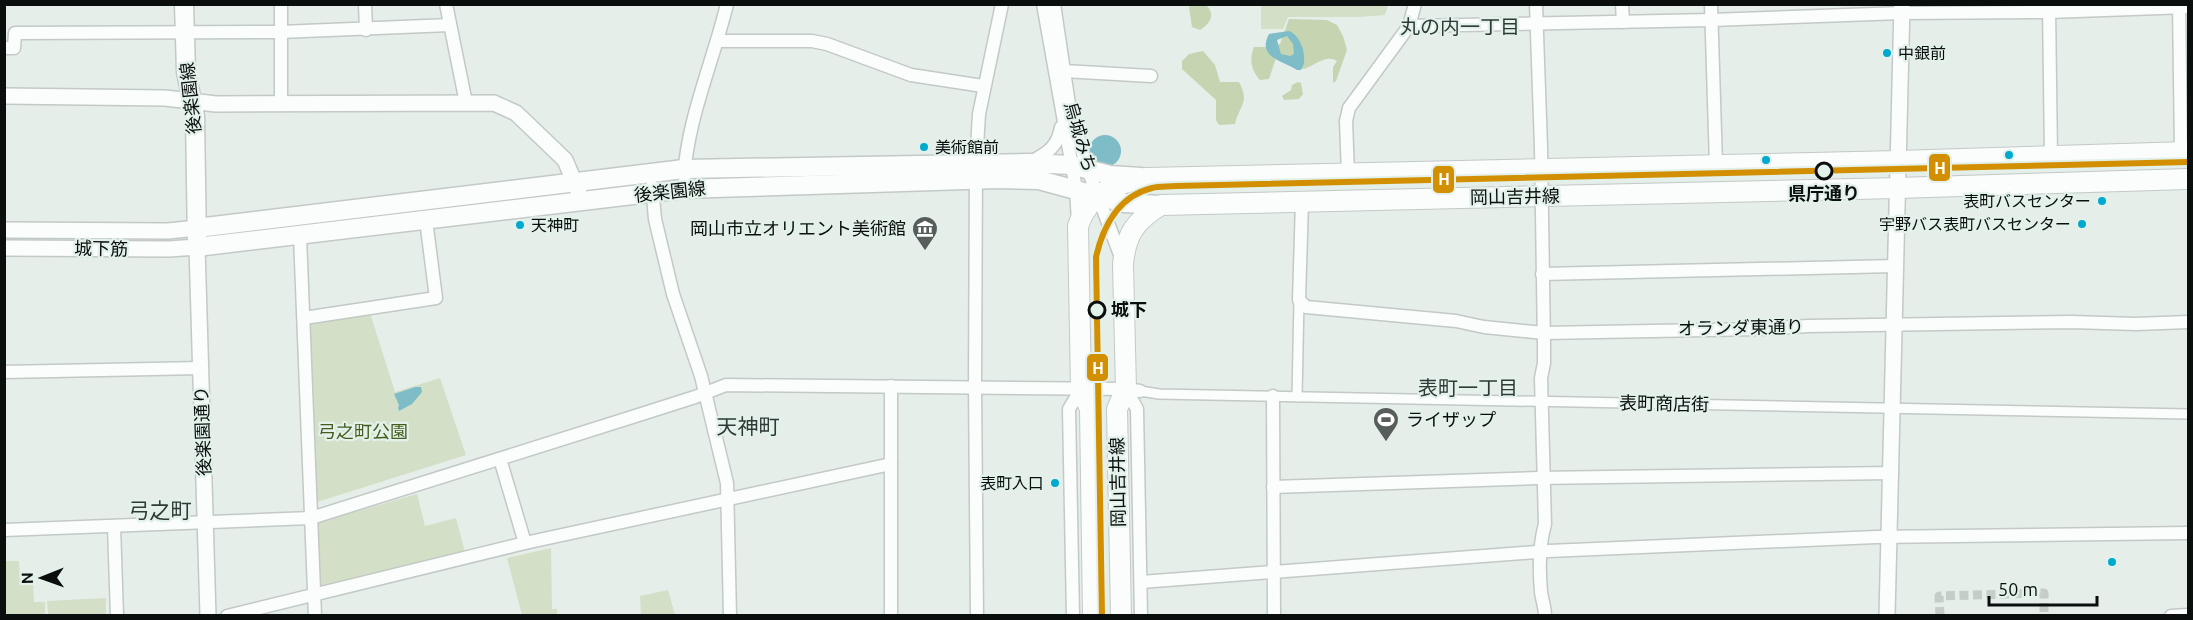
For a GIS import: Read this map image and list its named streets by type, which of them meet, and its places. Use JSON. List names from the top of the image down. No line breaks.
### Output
{"streets":{"main road":["後楽園線","岡山吉井線"],"street":["烏城みち","城下筋","オランダ東通り","表町商店街","後楽園通り"]},"crossings":[["後楽園線","烏城みち"],["後楽園線","岡山吉井線"],["後楽園線","城下筋"],["後楽園線","後楽園通り"],["烏城みち","岡山吉井線"],["岡山吉井線","表町商店街"],["城下筋","後楽園通り"]],"districts":["丸の内一丁目","表町一丁目","天神町","弓之町"],"parks":["弓之町公園"],"places":{"other":["中銀前","美術館前","県庁通り","表町バスセンター","宇野バス表町バスセンター","天神町","城下","表町入口"],"museum":["岡山市立オリエント美術館"],"sports":["ライザップ"]},"lines":["transit line H"],"scale_bar":"50 m","north":"left"}
